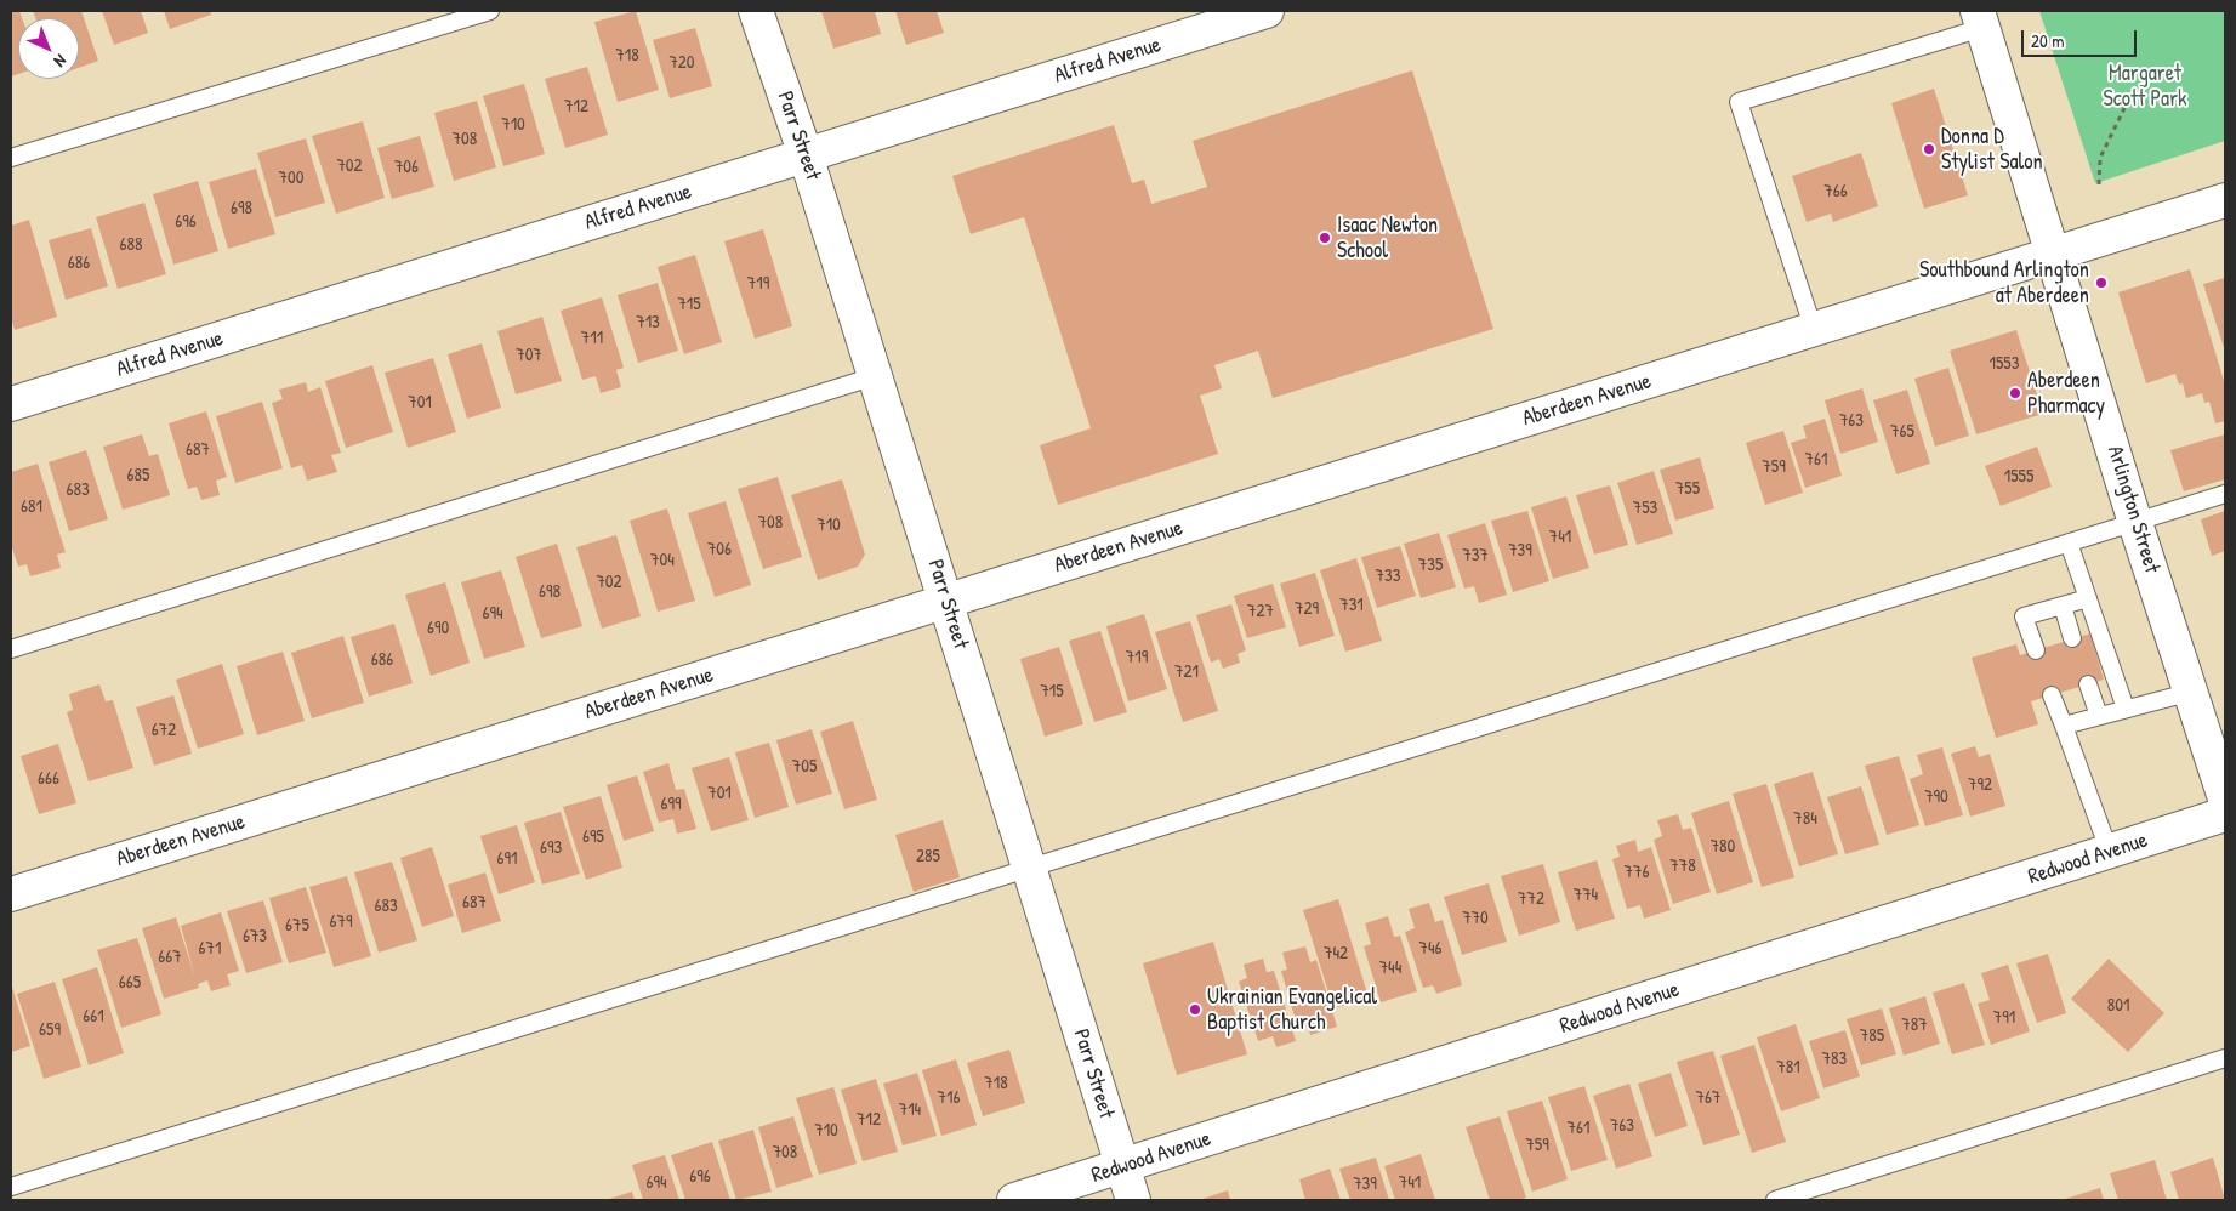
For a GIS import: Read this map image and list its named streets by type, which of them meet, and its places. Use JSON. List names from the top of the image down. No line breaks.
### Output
{"streets":{"street":["Alfred Avenue","Parr Street","Aberdeen Avenue","Arlington Street","Redwood Avenue"]},"crossings":[["Alfred Avenue","Parr Street"],["Parr Street","Aberdeen Avenue"],["Parr Street","Redwood Avenue"],["Aberdeen Avenue","Arlington Street"]],"parks":["Margaret Scott Park"],"places":["Donna D Stylist Salon","Isaac Newton School","Southbound Arlington at Aberdeen","Aberdeen Pharmacy","Ukrainian Evangelical Baptist Church"],"house_numbers":["718","720","712","710","708","702","706","700","766","698","696","688","686","719","715","713","711","707","1553","701","763","765","687","761","759","685","1555","755","683","681","753","708","710","741","706","739","737","704","735","733","702","698","731","729","727","694","690","719","686","721","715","672","705","666","792","701","790","699","784","695","780","693","285","691","778","776","774","772","687","683","770","679","675","673","671","746","742","667","744","665","801","661","791","787","659","785","783","781","718","716","767","714","712","763","761","710","759","708","696","694","741","739"],"scale_bar":"20 m","north":"bottom right"}
